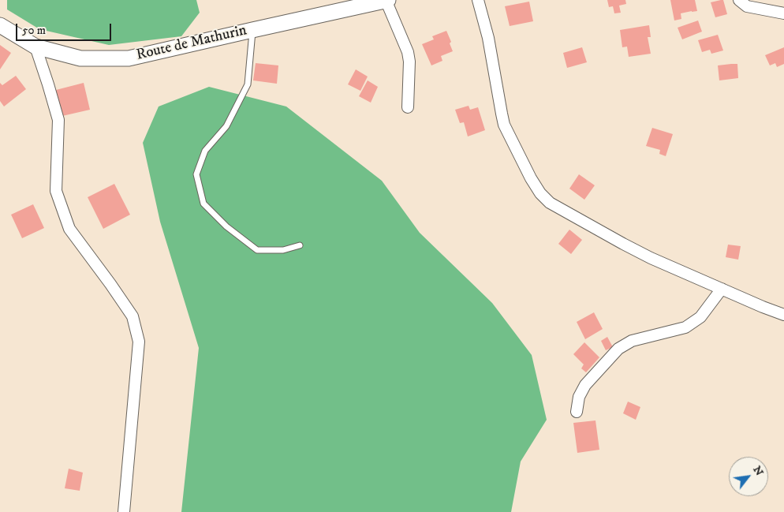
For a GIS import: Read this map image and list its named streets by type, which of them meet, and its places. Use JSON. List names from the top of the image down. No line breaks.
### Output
{"streets":{"street":["Route de Mathurin"]},"scale_bar":"50 m","north":"top right"}
